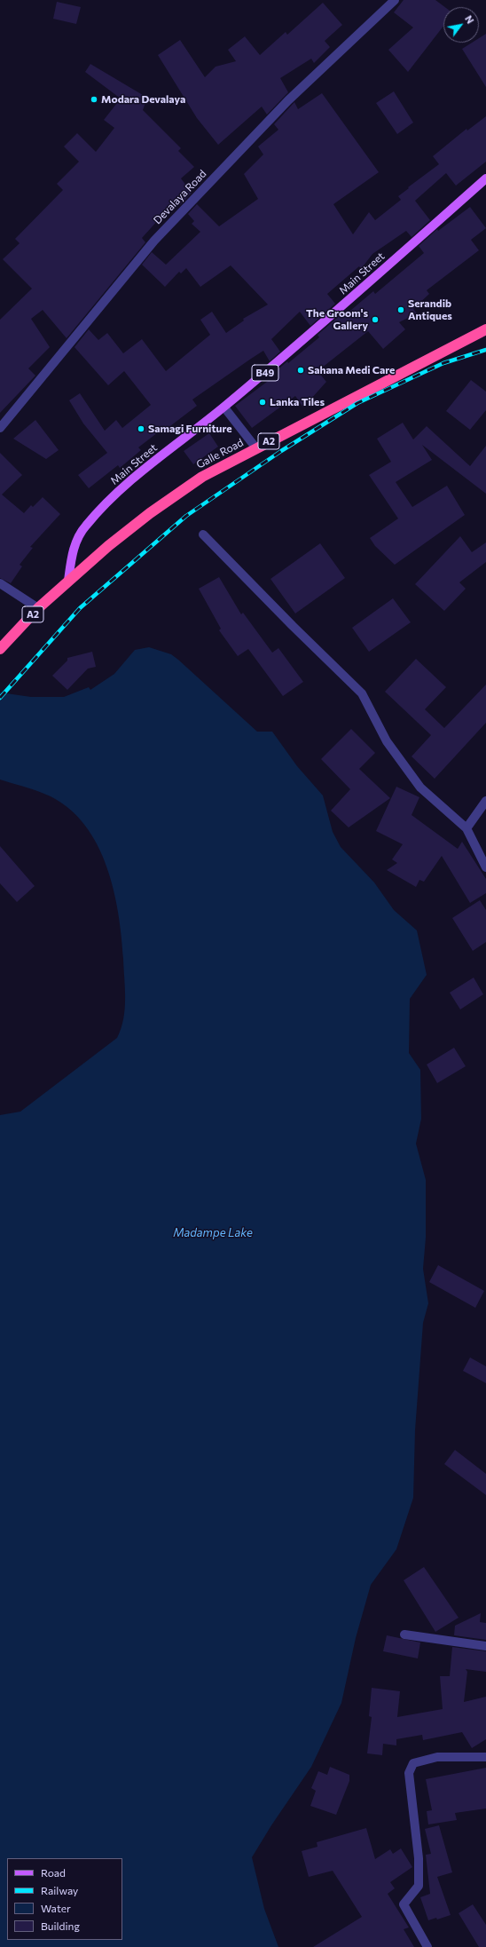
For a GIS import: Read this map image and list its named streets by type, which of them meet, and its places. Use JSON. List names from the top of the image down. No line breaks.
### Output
{"streets":{"highway":["A2","Galle Road"],"main road":["Main Street","B49"],"street":["Devalaya Road"]},"crossings":[["Main Street","Galle Road"]],"water":["Madampe Lake"],"places":["Modara Devalaya","Serandib Antiques","The Groom's Gallery","Sahana Medi Care","Lanka Tiles","Samagi Furniture"],"legend":["Road","Railway","Water","Building"],"north":"top right"}
